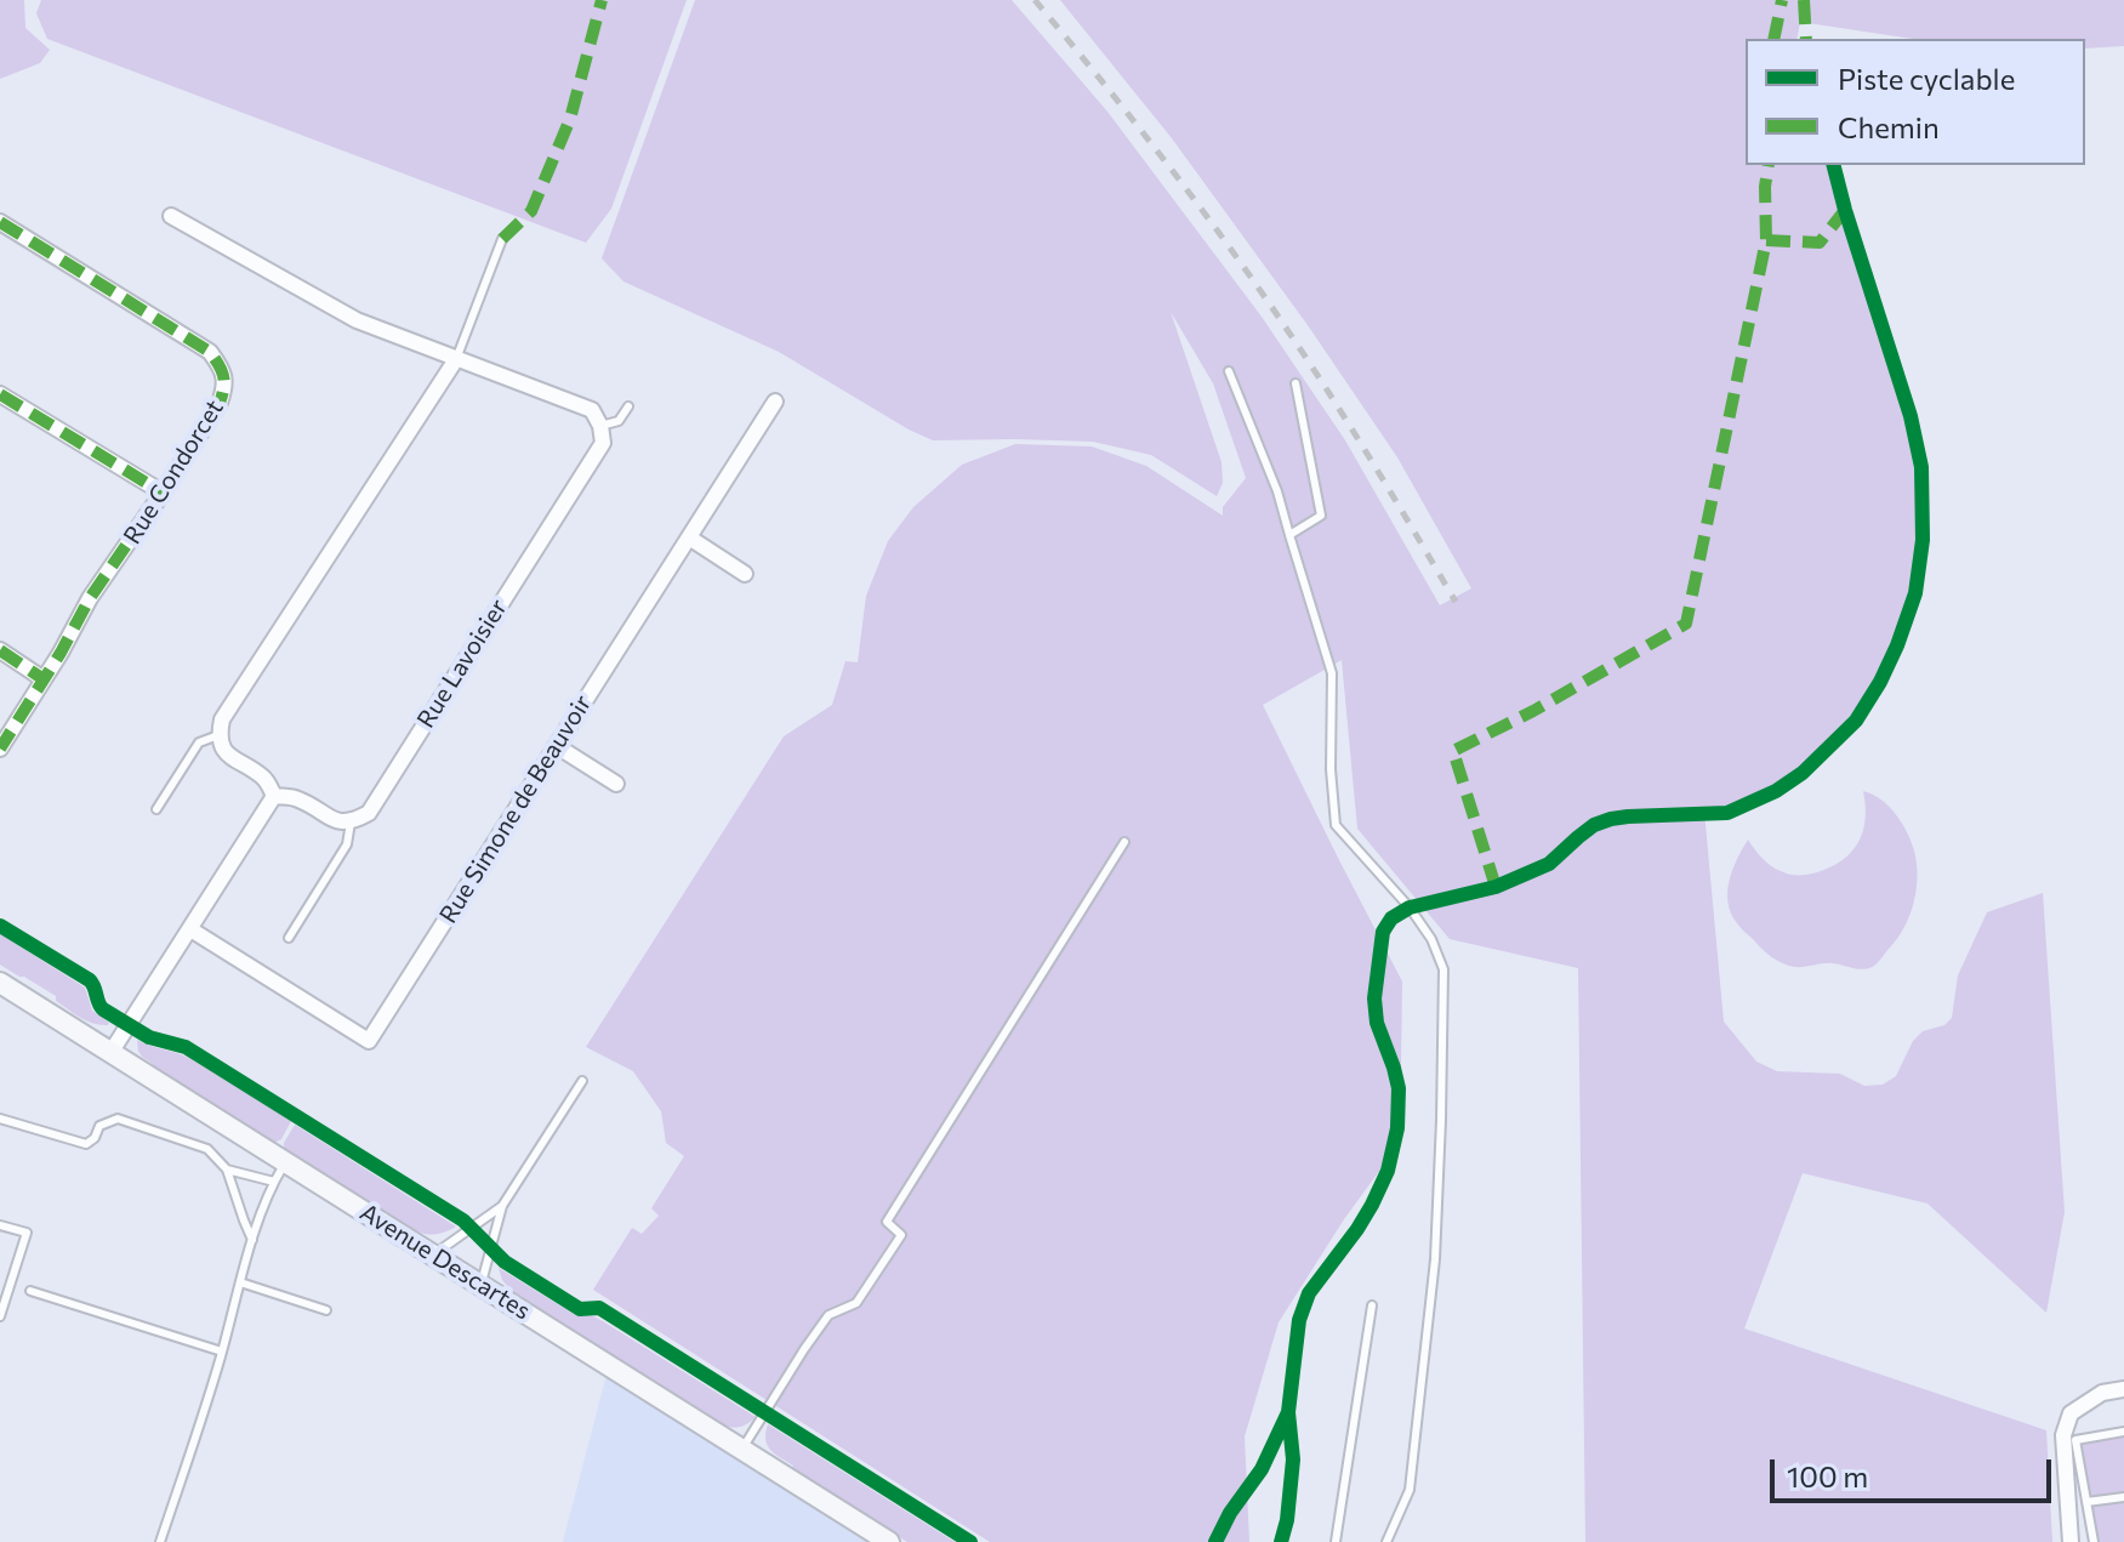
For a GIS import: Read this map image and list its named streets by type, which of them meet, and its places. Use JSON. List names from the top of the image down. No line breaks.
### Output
{"streets":{"main road":["Avenue Descartes"],"street":["Rue Condorcet","Rue Lavoisier","Rue Simone de Beauvoir"]},"legend":["Piste cyclable","Chemin"],"scale_bar":"100 m"}
